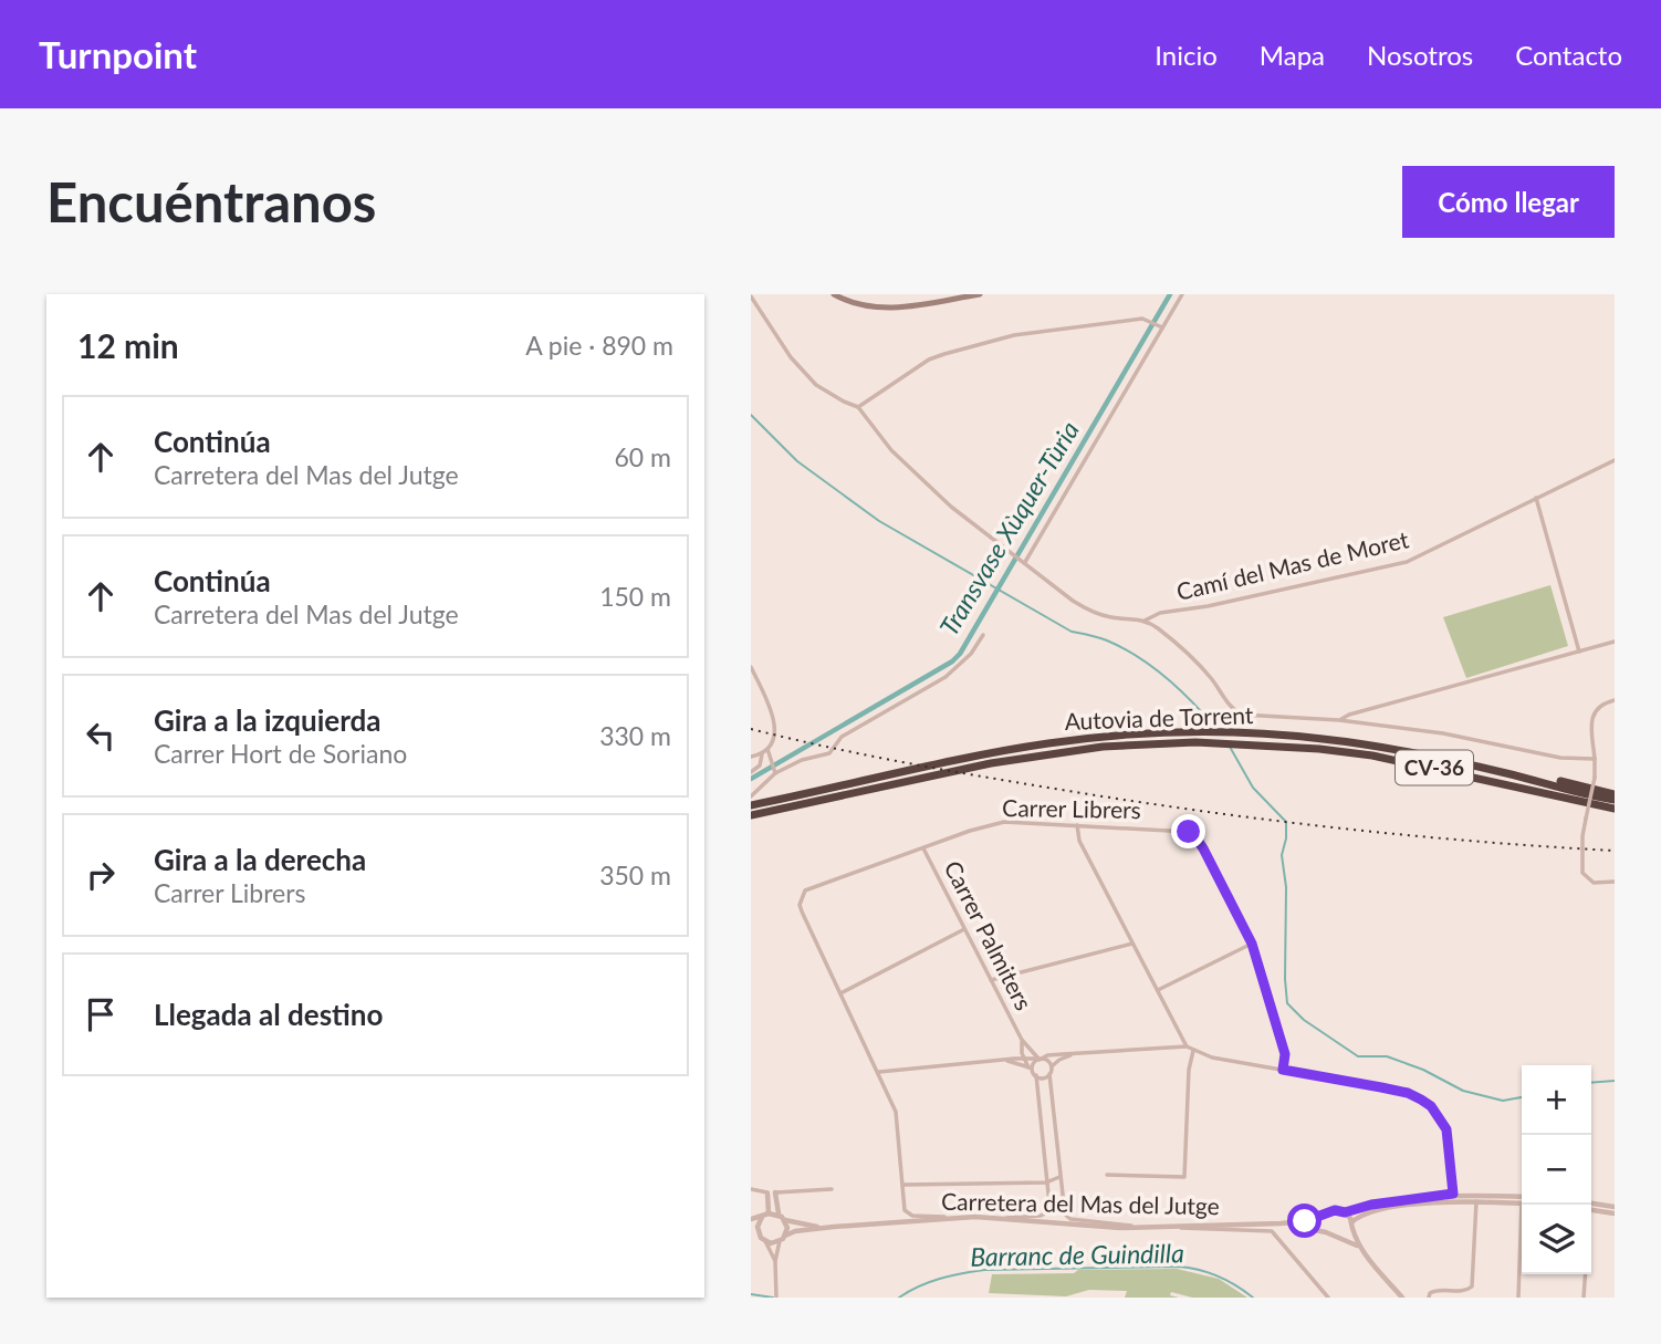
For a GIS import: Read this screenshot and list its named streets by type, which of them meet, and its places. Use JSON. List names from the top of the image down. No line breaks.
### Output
{"streets":{"highway":["Autovia de Torrent","CV-36"],"street":["Camí del Mas de Moret","Carrer Librers","Carrer Palmiters","Carretera del Mas del Jutge"]},"crossings":[["Carrer Librers","Carrer Palmiters"]],"water":["Transvase Xùquer-Tùria","Barranc de Guindilla"],"page":{"header":"Turnpoint","nav":["Inicio","Mapa","Nosotros","Contacto"],"buttons":"Cómo llegar","title":"Encuéntranos","heading":["12 min","A pie · 890 m"],"list":[["Continúa","Carretera del Mas del Jutge","60 m"],["Continúa","Carretera del Mas del Jutge","150 m"],["Gira a la izquierda","Carrer Hort de Soriano","330 m"],["Gira a la derecha","Carrer Librers","350 m"],"Llegada al destino"],"map_buttons":["+","−"]}}
